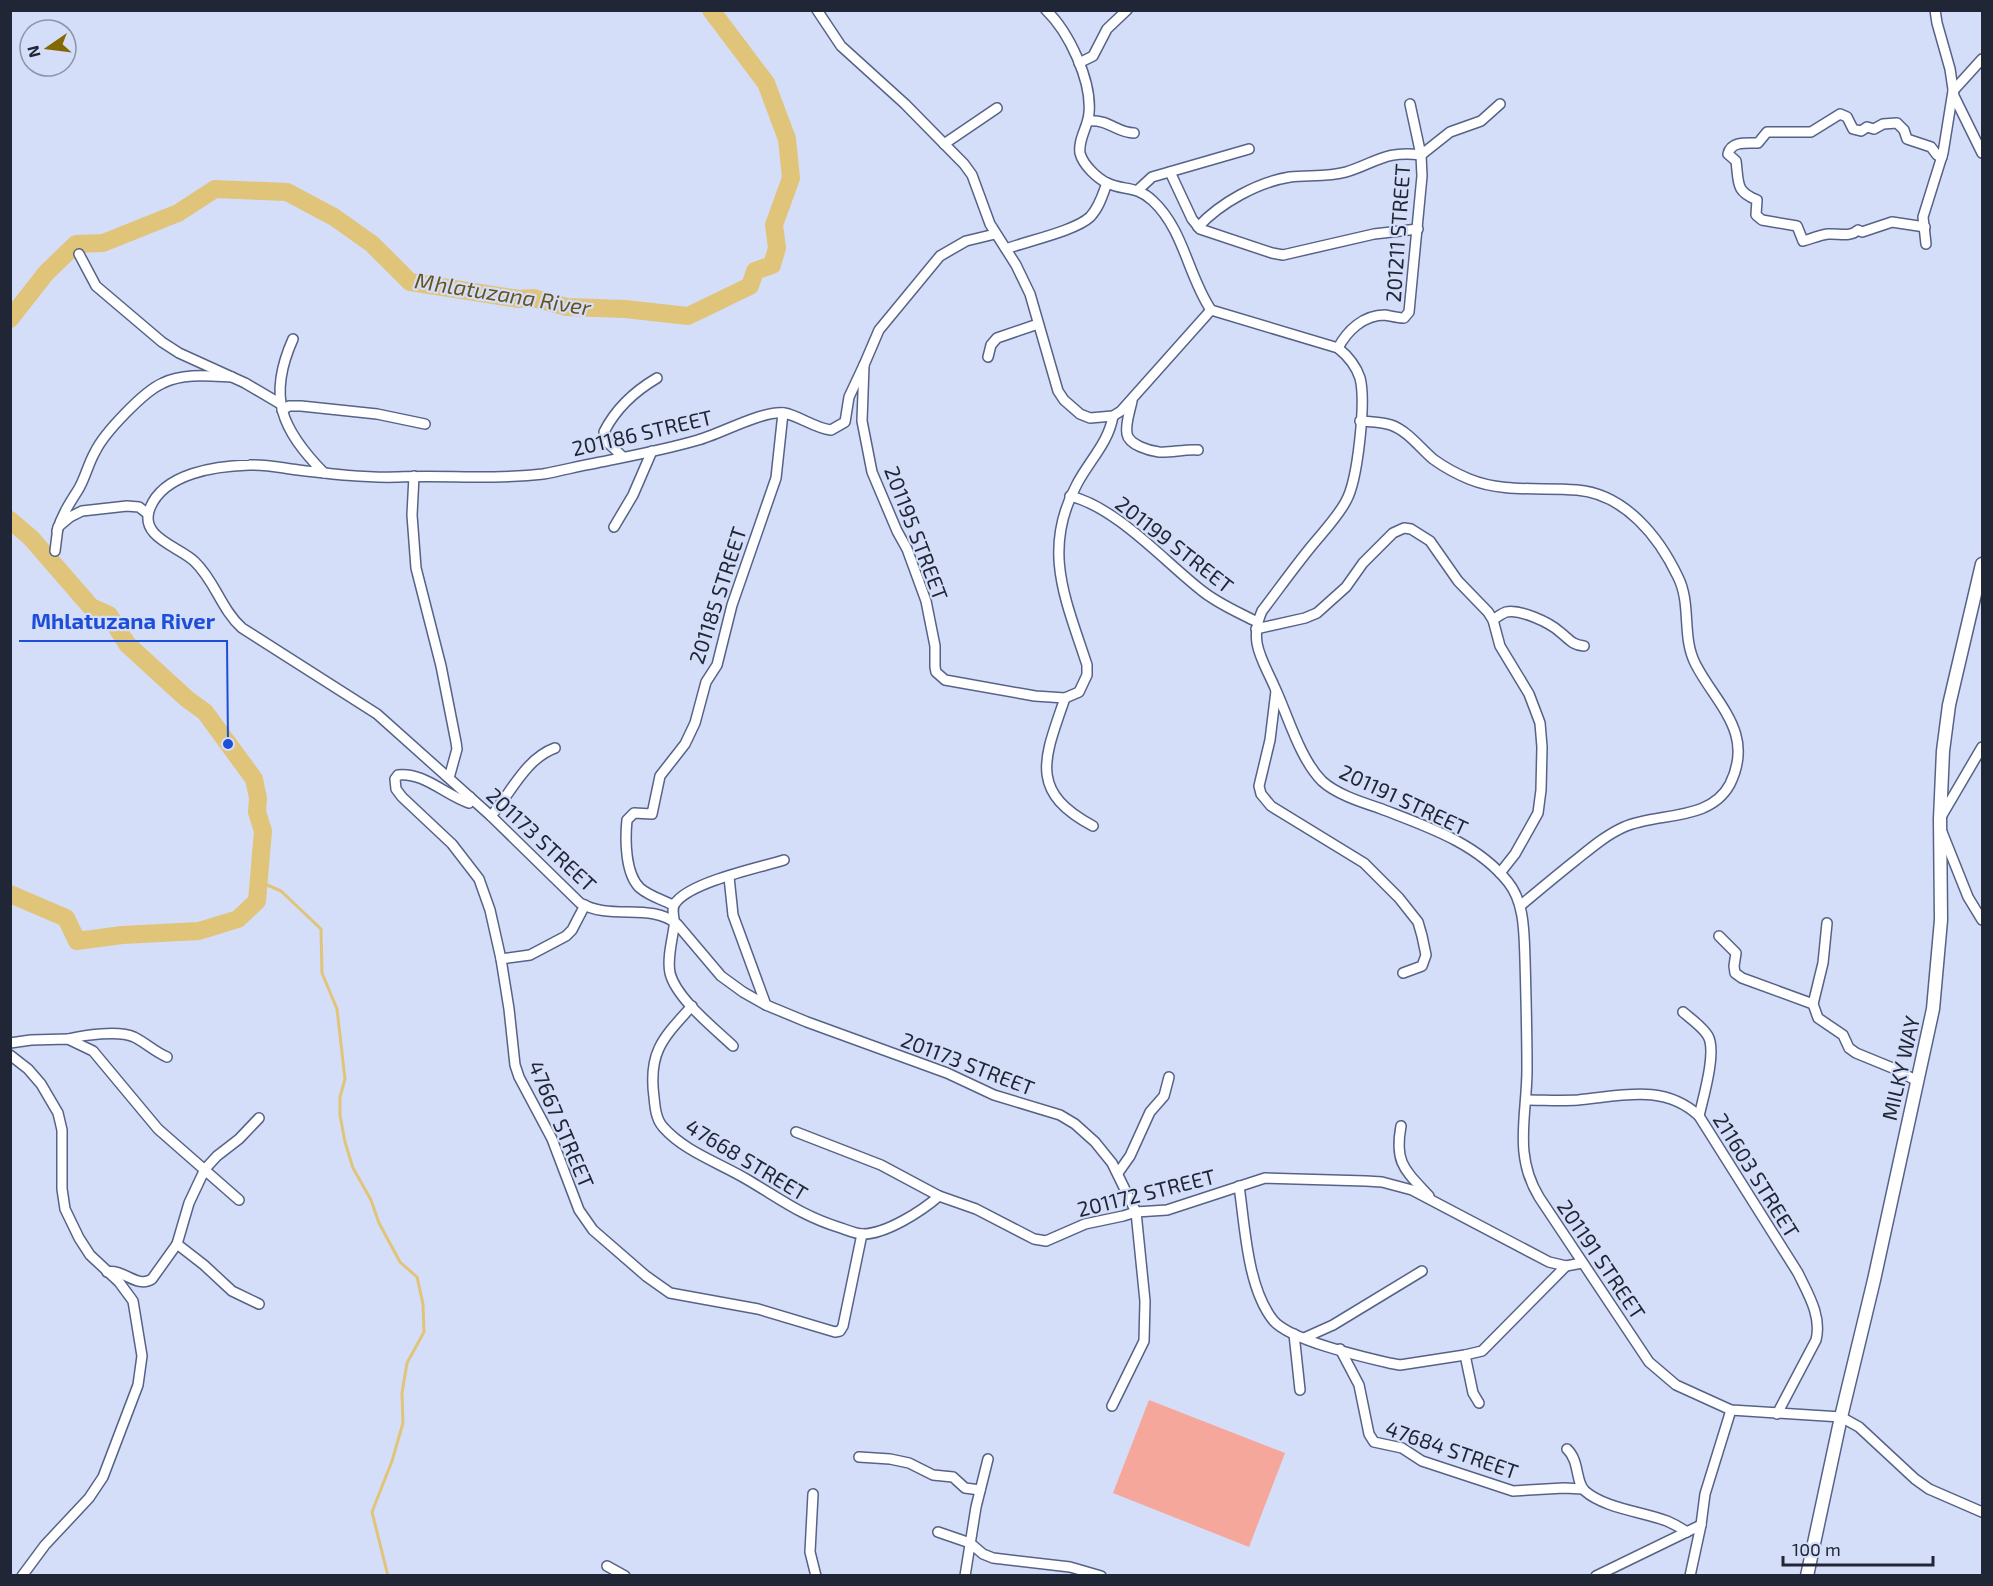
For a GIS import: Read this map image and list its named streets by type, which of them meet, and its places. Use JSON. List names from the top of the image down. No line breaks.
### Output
{"streets":{"street":["201211 STREET","201186 STREET","201195 STREET","201199 STREET","201185 STREET","201191 STREET","201173 STREET","MILKY WAY","47667 STREET","47668 STREET","211603 STREET","201172 STREET","47684 STREET"]},"crossings":[["201186 STREET","201185 STREET"],["201186 STREET","201173 STREET"],["201199 STREET","201191 STREET"],["201191 STREET","MILKY WAY"],["201191 STREET","211603 STREET"],["201191 STREET","201172 STREET"],["201173 STREET","47667 STREET"],["201173 STREET","201172 STREET"],["47667 STREET","47668 STREET"]],"water":["Mhlatuzana River"],"places":["Mhlatuzana River"],"scale_bar":"100 m","north":"left"}
